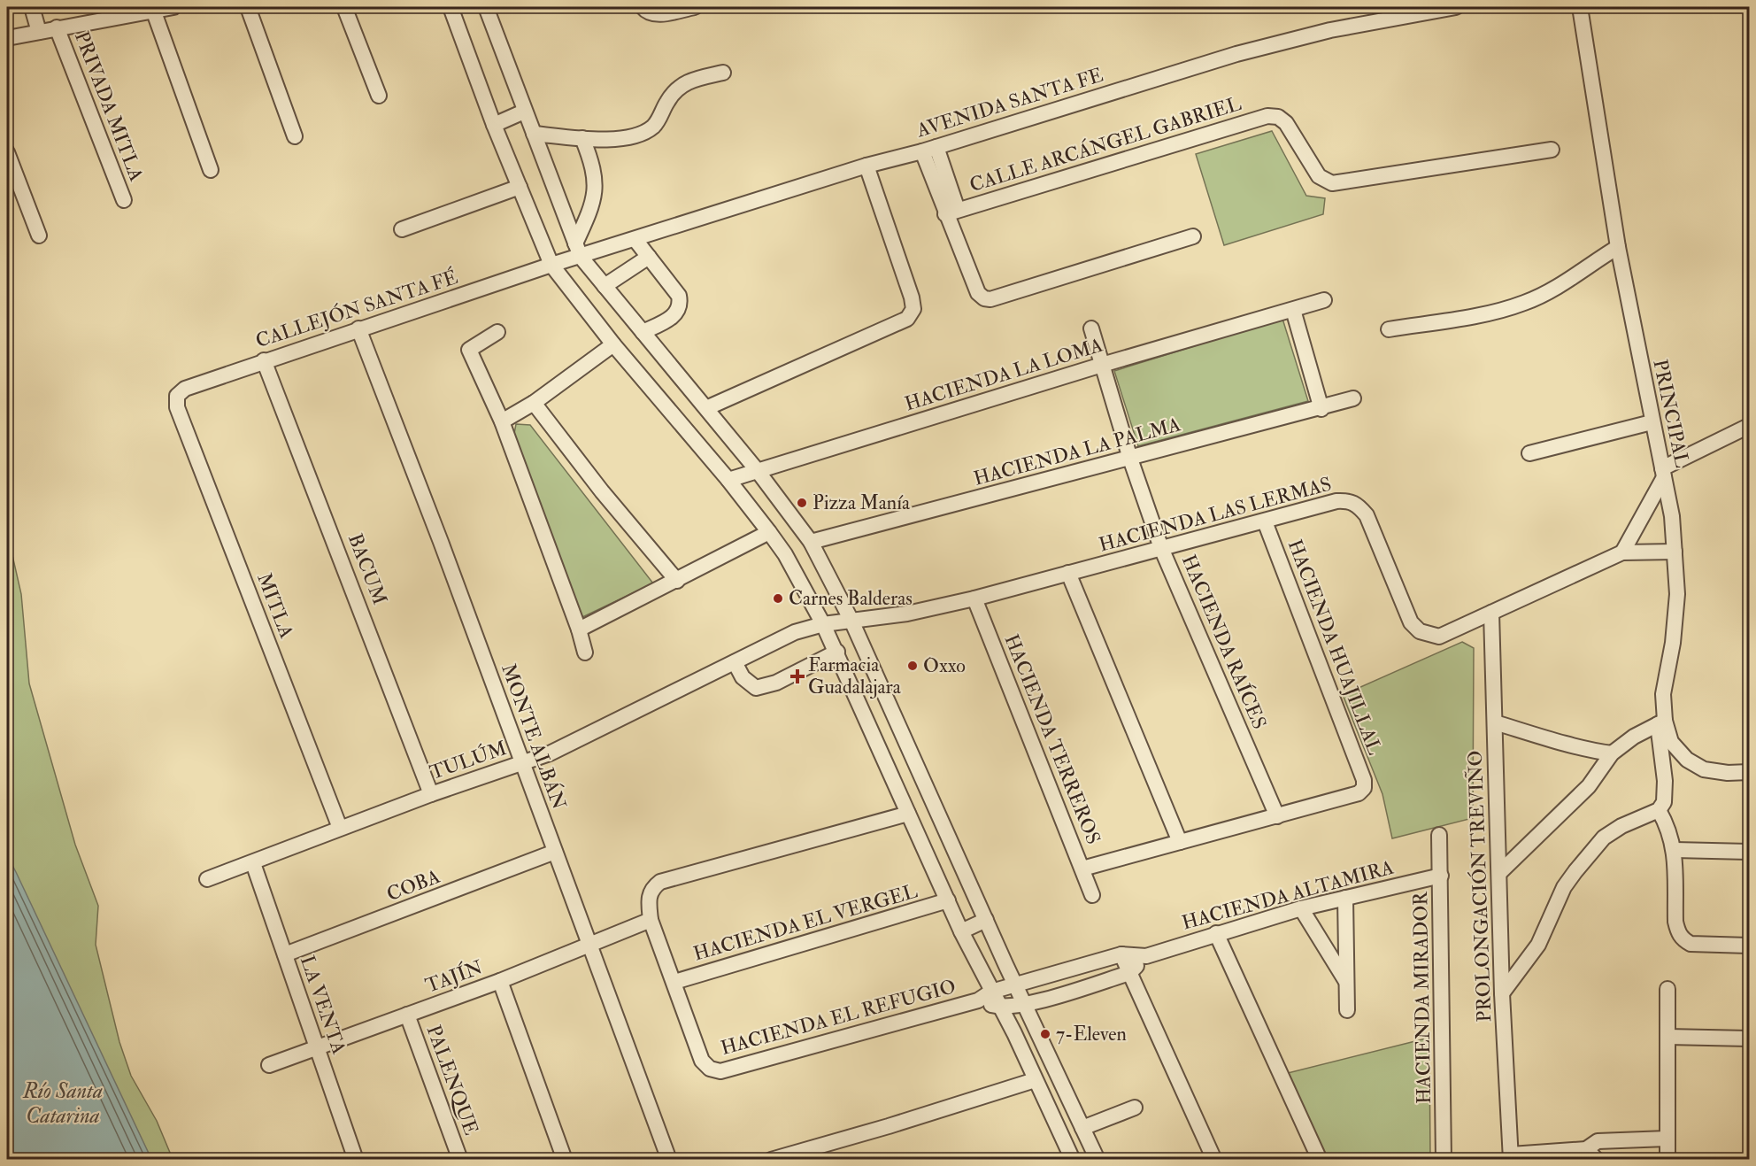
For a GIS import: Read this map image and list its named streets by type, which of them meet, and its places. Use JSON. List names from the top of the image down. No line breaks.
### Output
{"streets":{"street":["AVENIDA SANTA FE","PRIVADA MITLA","CALLE ARCÁNGEL GABRIEL","CALLEJÓN SANTA FÉ","HACIENDA LA LOMA","PRINCIPAL","HACIENDA LA PALMA","HACIENDA LAS LERMAS","BACUM","MITLA","HACIENDA RAÍCES","HACIENDA HUAJILLAL","MONTE ALBÁN","HACIENDA TERREROS","TULÚM","COBA","PROLONGACIÓN TREVIÑO","HACIENDA ALTAMIRA","HACIENDA EL VERGEL","TAJÍN","HACIENDA MIRADOR","LA VENTA","HACIENDA EL REFUGIO","PALENQUE"]},"crossings":[["AVENIDA SANTA FE","CALLEJÓN SANTA FÉ"],["CALLEJÓN SANTA FÉ","BACUM"],["CALLEJÓN SANTA FÉ","MITLA"],["CALLEJÓN SANTA FÉ","MONTE ALBÁN"],["HACIENDA LA LOMA","HACIENDA RAÍCES"],["PRINCIPAL","HACIENDA LAS LERMAS"],["HACIENDA LA PALMA","HACIENDA RAÍCES"],["HACIENDA LAS LERMAS","HACIENDA RAÍCES"],["HACIENDA LAS LERMAS","HACIENDA HUAJILLAL"],["HACIENDA LAS LERMAS","HACIENDA TERREROS"],["HACIENDA LAS LERMAS","TULÚM"],["HACIENDA LAS LERMAS","PROLONGACIÓN TREVIÑO"],["BACUM","TULÚM"],["MITLA","TULÚM"],["HACIENDA RAÍCES","HACIENDA HUAJILLAL"],["MONTE ALBÁN","TULÚM"],["MONTE ALBÁN","COBA"],["MONTE ALBÁN","TAJÍN"],["TULÚM","LA VENTA"],["COBA","LA VENTA"],["HACIENDA ALTAMIRA","HACIENDA MIRADOR"],["HACIENDA ALTAMIRA","HACIENDA EL REFUGIO"],["HACIENDA EL VERGEL","HACIENDA EL REFUGIO"],["TAJÍN","LA VENTA"],["TAJÍN","PALENQUE"]],"water":["Río Santa Catarina"],"places":{"other":["Pizza Manía","Carnes Balderas","Oxxo","7-Eleven"],"health":["Farmacia Guadalajara"]}}
